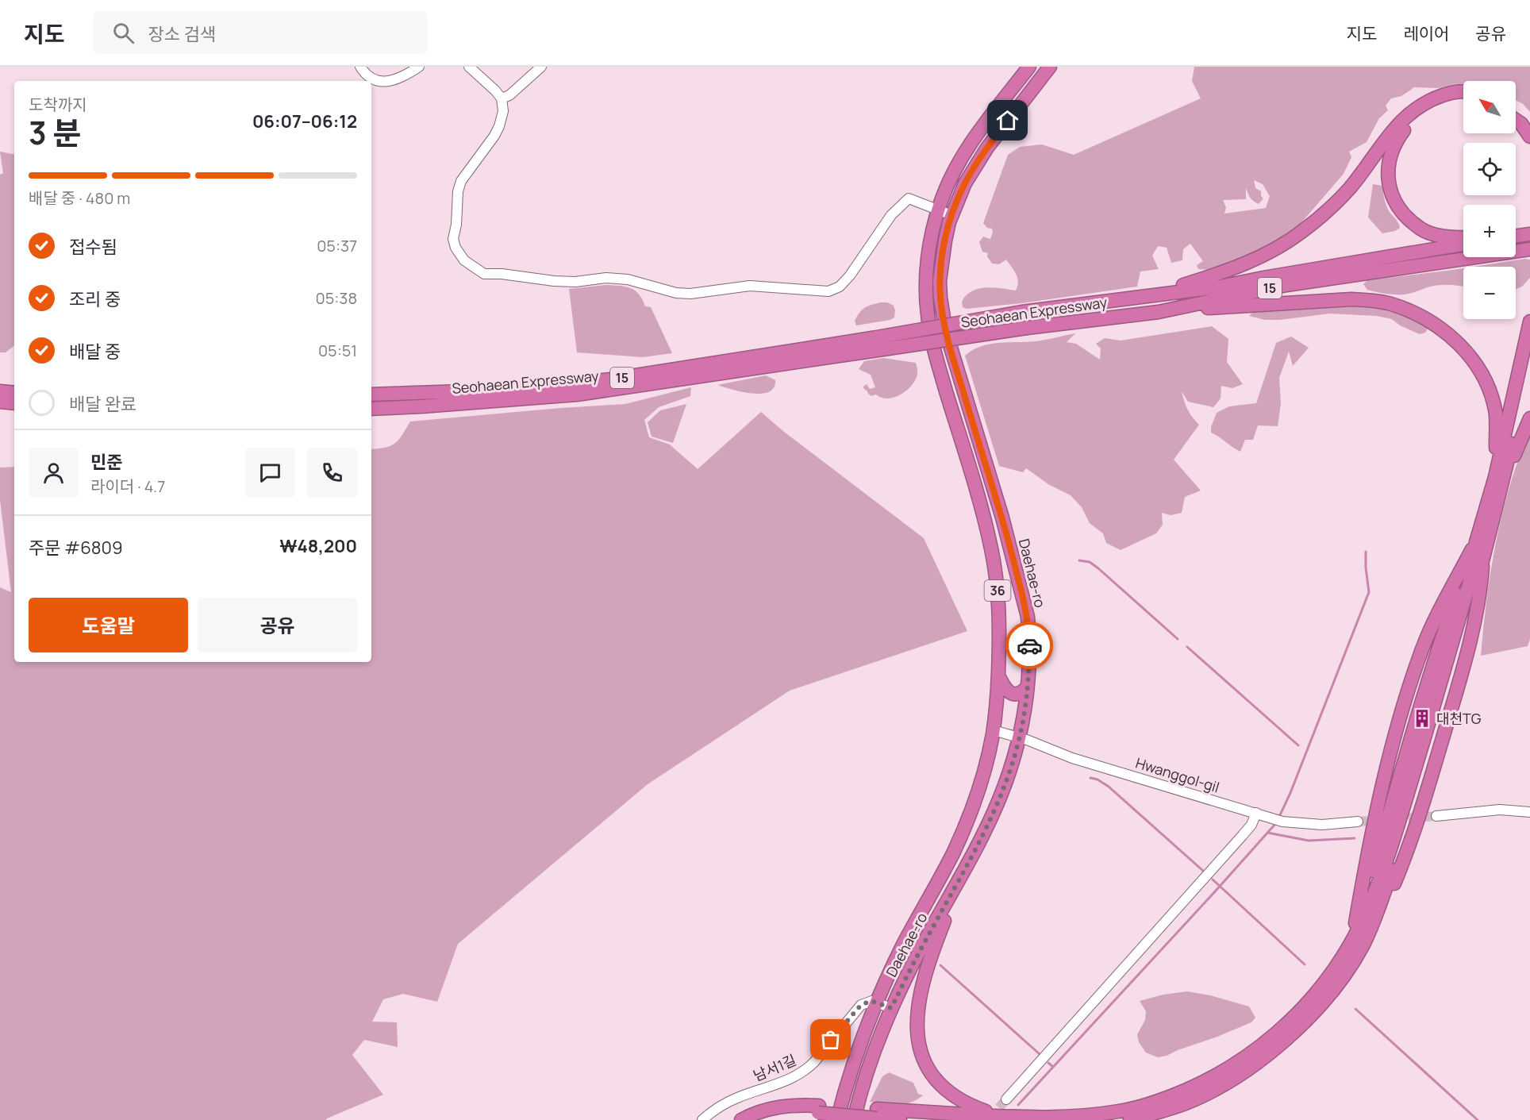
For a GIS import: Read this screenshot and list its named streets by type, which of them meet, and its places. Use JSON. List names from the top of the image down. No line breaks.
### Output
{"streets":{"highway":["15","Seohaean Expressway","Daehae-ro","36"],"street":["Hwanggol-gil","남서1길"]},"crossings":[["Daehae-ro","Hwanggol-gil"],["Daehae-ro","남서1길"]],"places":{"building":["대천TG"]},"north":"top left","page":{"header":"지도","search":"장소 검색","nav":["지도","레이어","공유"],"map_buttons":["+","−"],"heading":["3 분","도착까지","06:07–06:12"],"panel":["민준","라이더 · 4.7","주문 #6809","₩48,200"],"bar":"배달 중 · 480 m","list":[["접수됨","05:37"],["조리 중","05:38"],["배달 중","05:51"],"배달 완료"],"buttons":["도움말","공유"]}}
